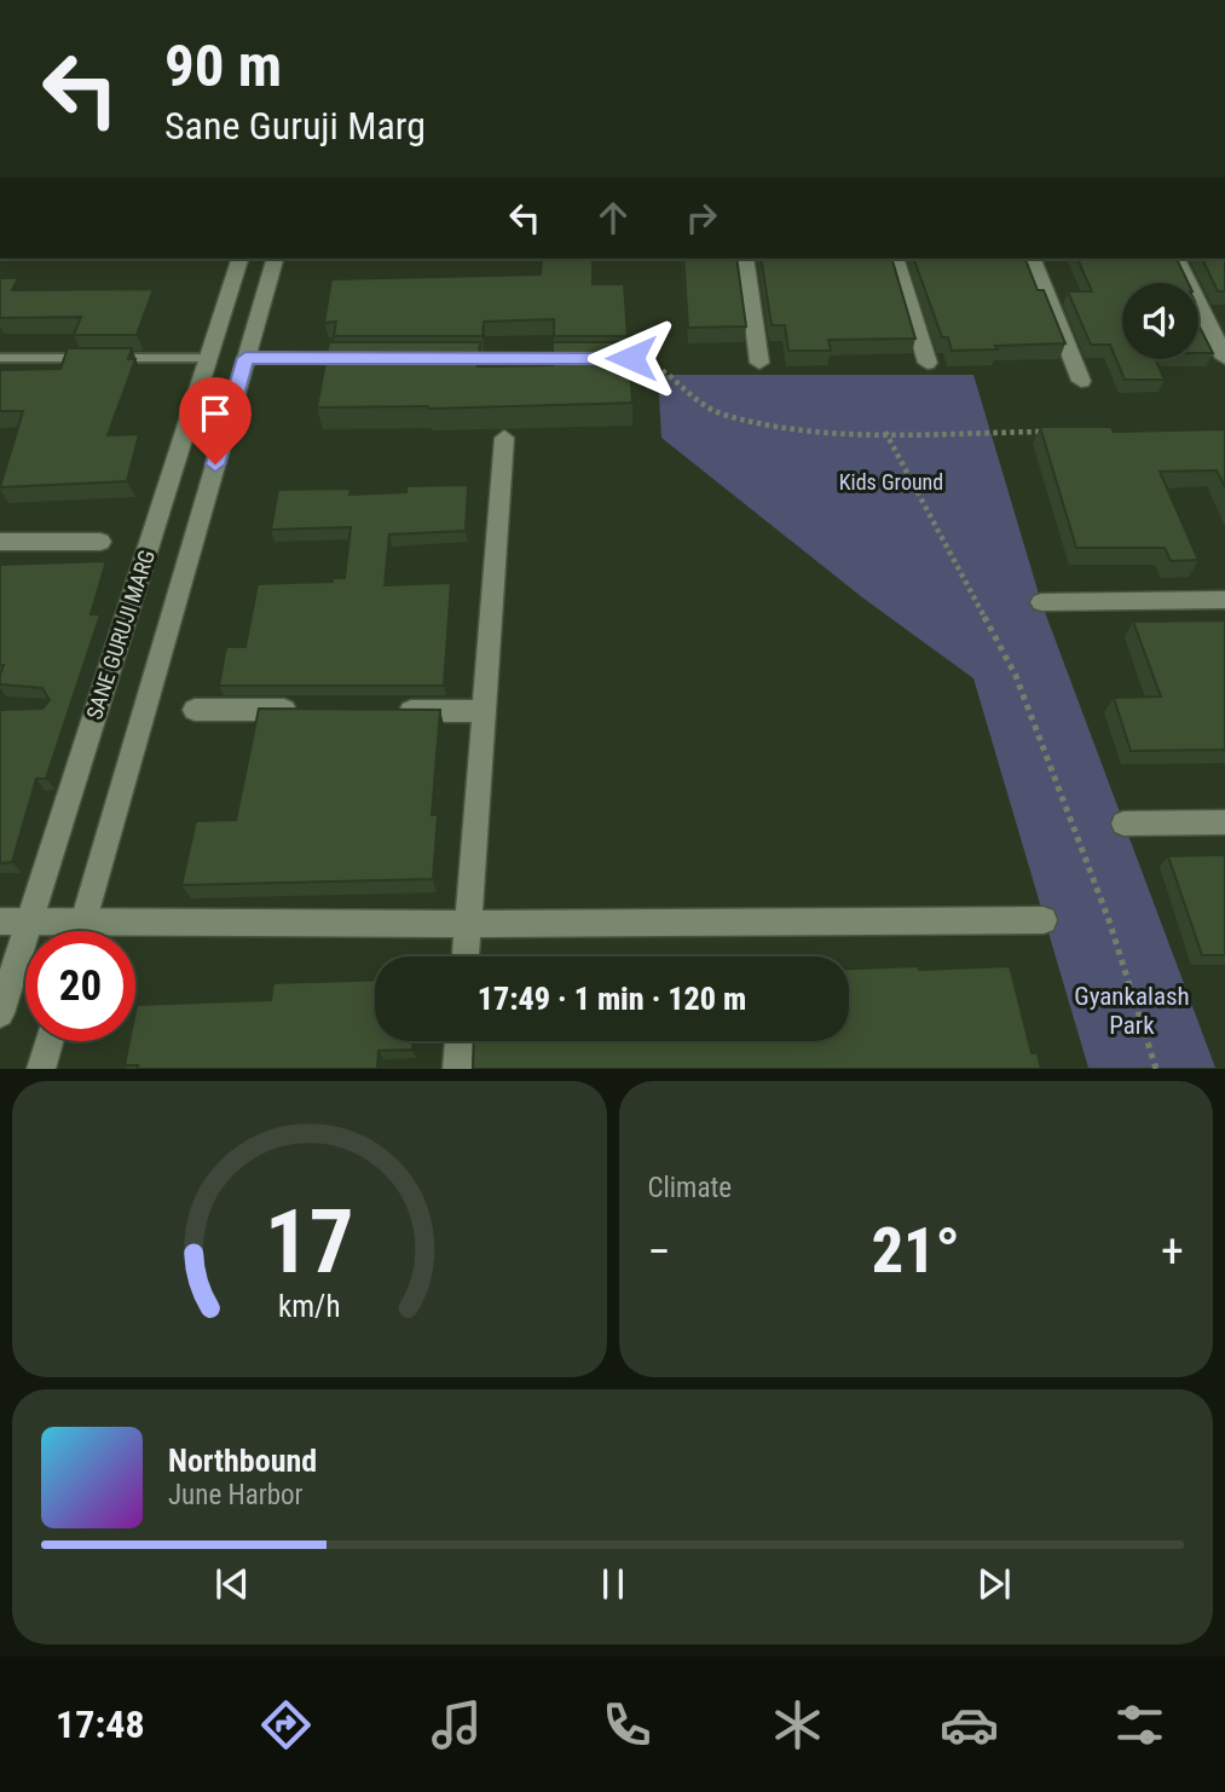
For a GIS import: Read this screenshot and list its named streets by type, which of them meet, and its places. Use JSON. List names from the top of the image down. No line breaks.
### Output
{"streets":{"street":["SANE GURUJI MARG"]},"parks":["Kids Ground","Gyankalash Park"],"page":{"turn":["90 m","Sane Guruji Marg"],"limit":"20","trip":"17:49 · 1 min · 120 m","tile":"Climate","heat":["−","21°","+"],"song":["Northbound","June Harbor"],"tabs":"17:48","gauge":["17","km/h"]}}
